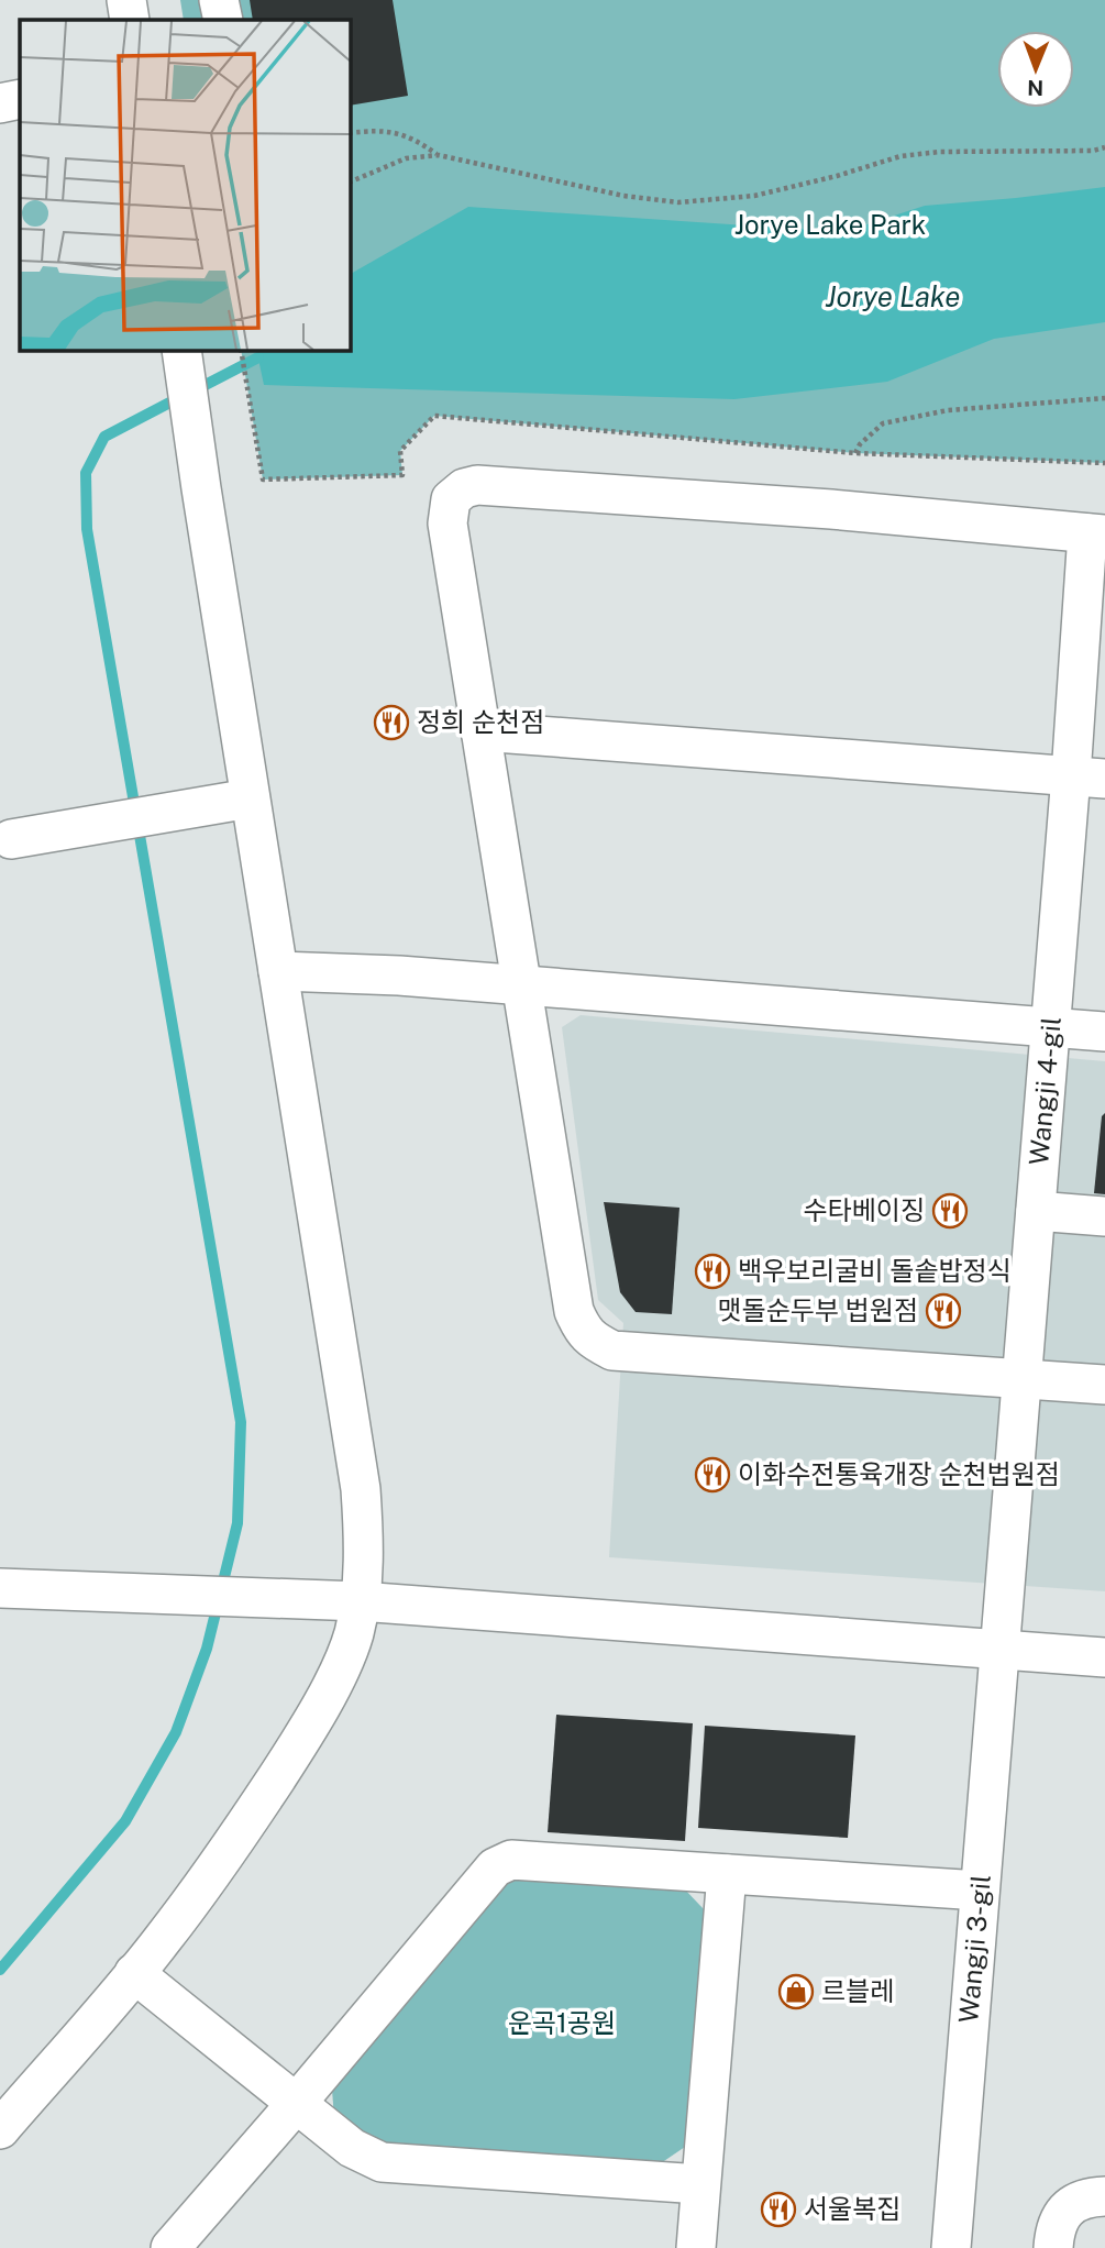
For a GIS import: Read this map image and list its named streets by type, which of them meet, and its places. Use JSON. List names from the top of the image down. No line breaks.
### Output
{"streets":{"street":["Wangji 4-gil","Wangji 3-gil"]},"crossings":[["Wangji 4-gil","Wangji 3-gil"]],"water":["Jorye Lake"],"parks":["Jorye Lake Park","운곡1공원"],"places":{"restaurant":["정희 순천점","수타베이징","백우보리굴비 돌솥밥정식","맷돌순두부 법원점","이화수전통육개장 순천법원점","서울복집"],"shop":["르블레"]},"north":"bottom"}
